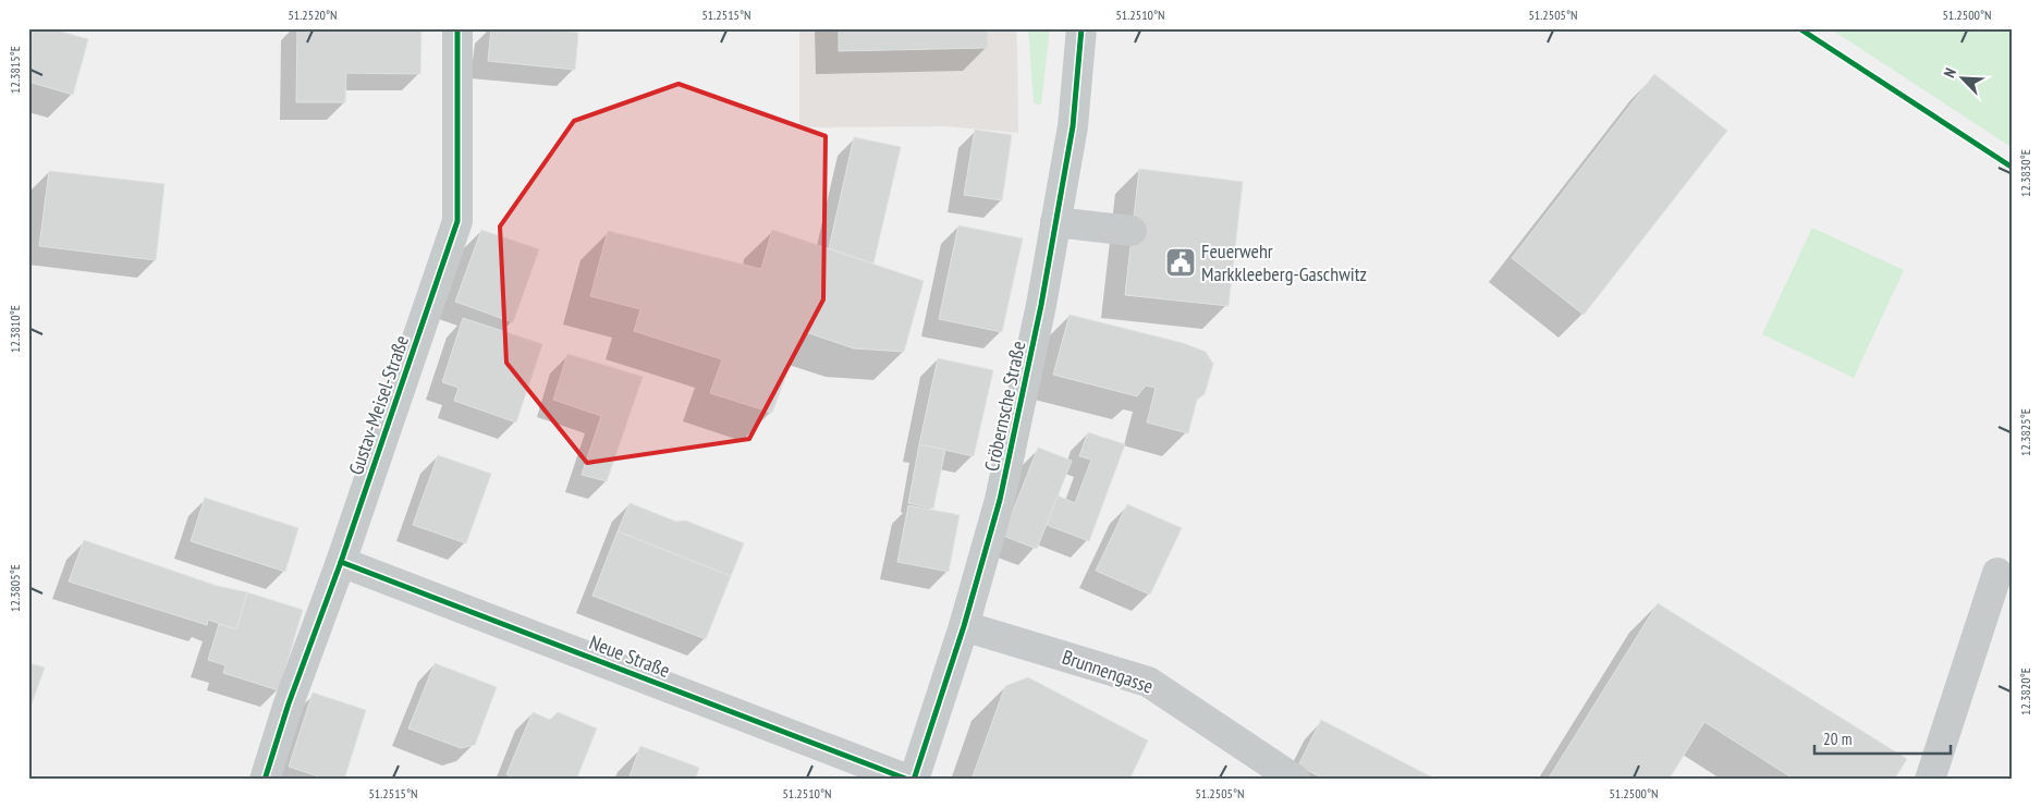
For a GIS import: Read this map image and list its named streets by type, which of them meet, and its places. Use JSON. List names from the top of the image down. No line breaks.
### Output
{"streets":{"street":["Gustav-Meisel-Straße","Cröbernsche Straße","Neue Straße","Brunnengasse"]},"crossings":[["Gustav-Meisel-Straße","Neue Straße"],["Cröbernsche Straße","Brunnengasse"]],"places":{"public building":["Feuerwehr Markkleeberg-Gaschwitz"]},"scale_bar":"20 m","north":"top left","coordinates":["51.2520°N","51.2515°N","51.2510°N","51.2505°N","51.2500°N","12.3815°E","12.3830°E","12.3810°E","12.3825°E","12.3805°E","12.3820°E"]}
